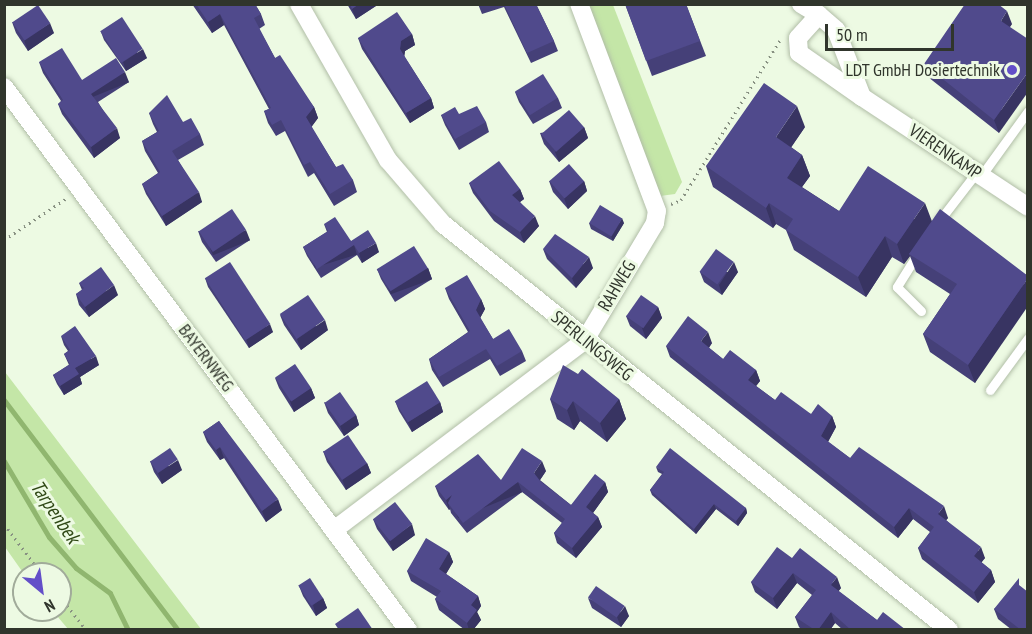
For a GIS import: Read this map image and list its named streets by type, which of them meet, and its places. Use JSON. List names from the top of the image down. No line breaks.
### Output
{"streets":{"street":["VIERENKAMP","RAHWEG","SPERLINGSWEG","BAYERNWEG"]},"crossings":[["RAHWEG","SPERLINGSWEG"],["RAHWEG","BAYERNWEG"]],"water":["Tarpenbek"],"places":["LDT GmbH Dosiertechnik"],"scale_bar":"50 m","north":"bottom right"}
